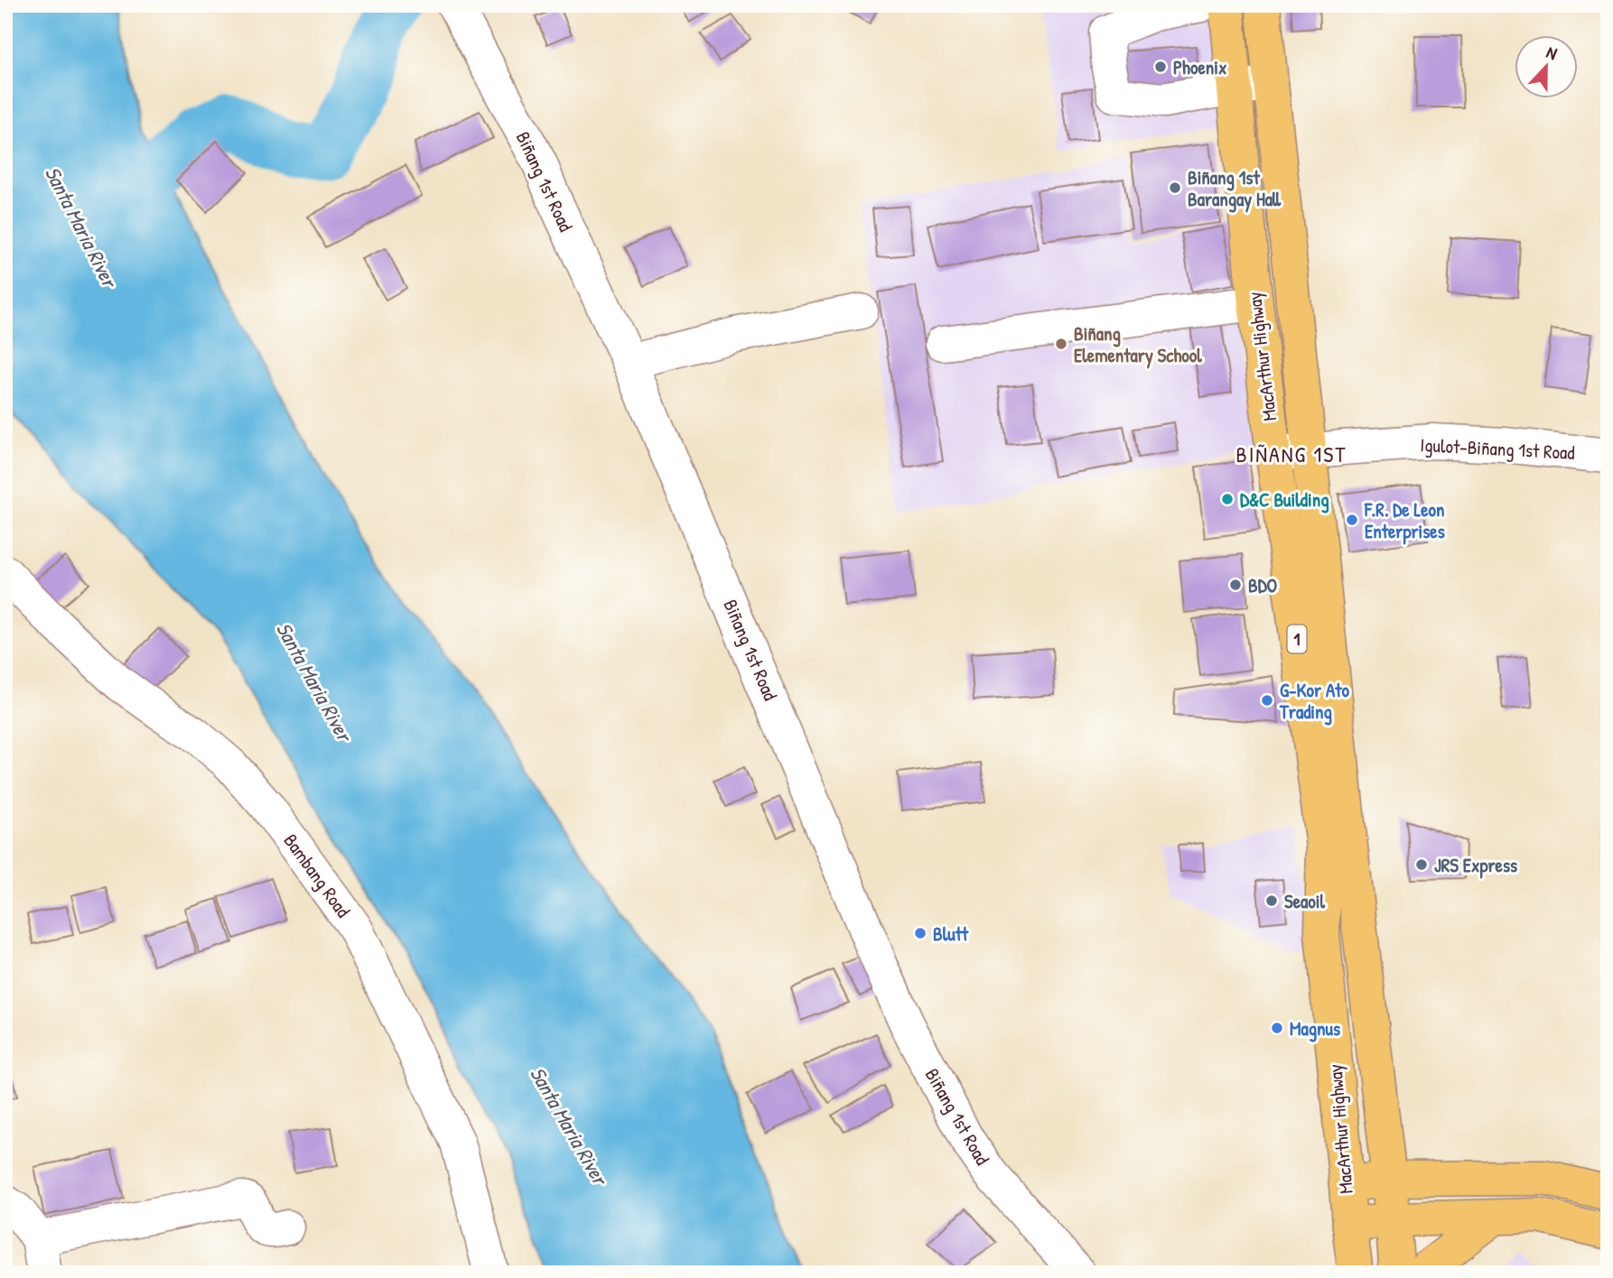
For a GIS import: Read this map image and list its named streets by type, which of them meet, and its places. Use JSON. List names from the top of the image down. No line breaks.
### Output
{"streets":{"main road":["MacArthur Highway","1"],"street":["Biñang 1st Road","Igulot-Biñang 1st Road","Bambang Road"]},"crossings":[["MacArthur Highway","Igulot-Biñang 1st Road"]],"districts":["BIÑANG 1ST"],"water":["Santa Maria River"],"places":["Phoenix","Biñang 1st Barangay Hall","Biñang Elementary School","D&C Building","F.R. De Leon Enterprises","BDO","G-Kor Ato Trading","JRS Express","Seaoil","Blutt","Magnus"],"north":"top"}
